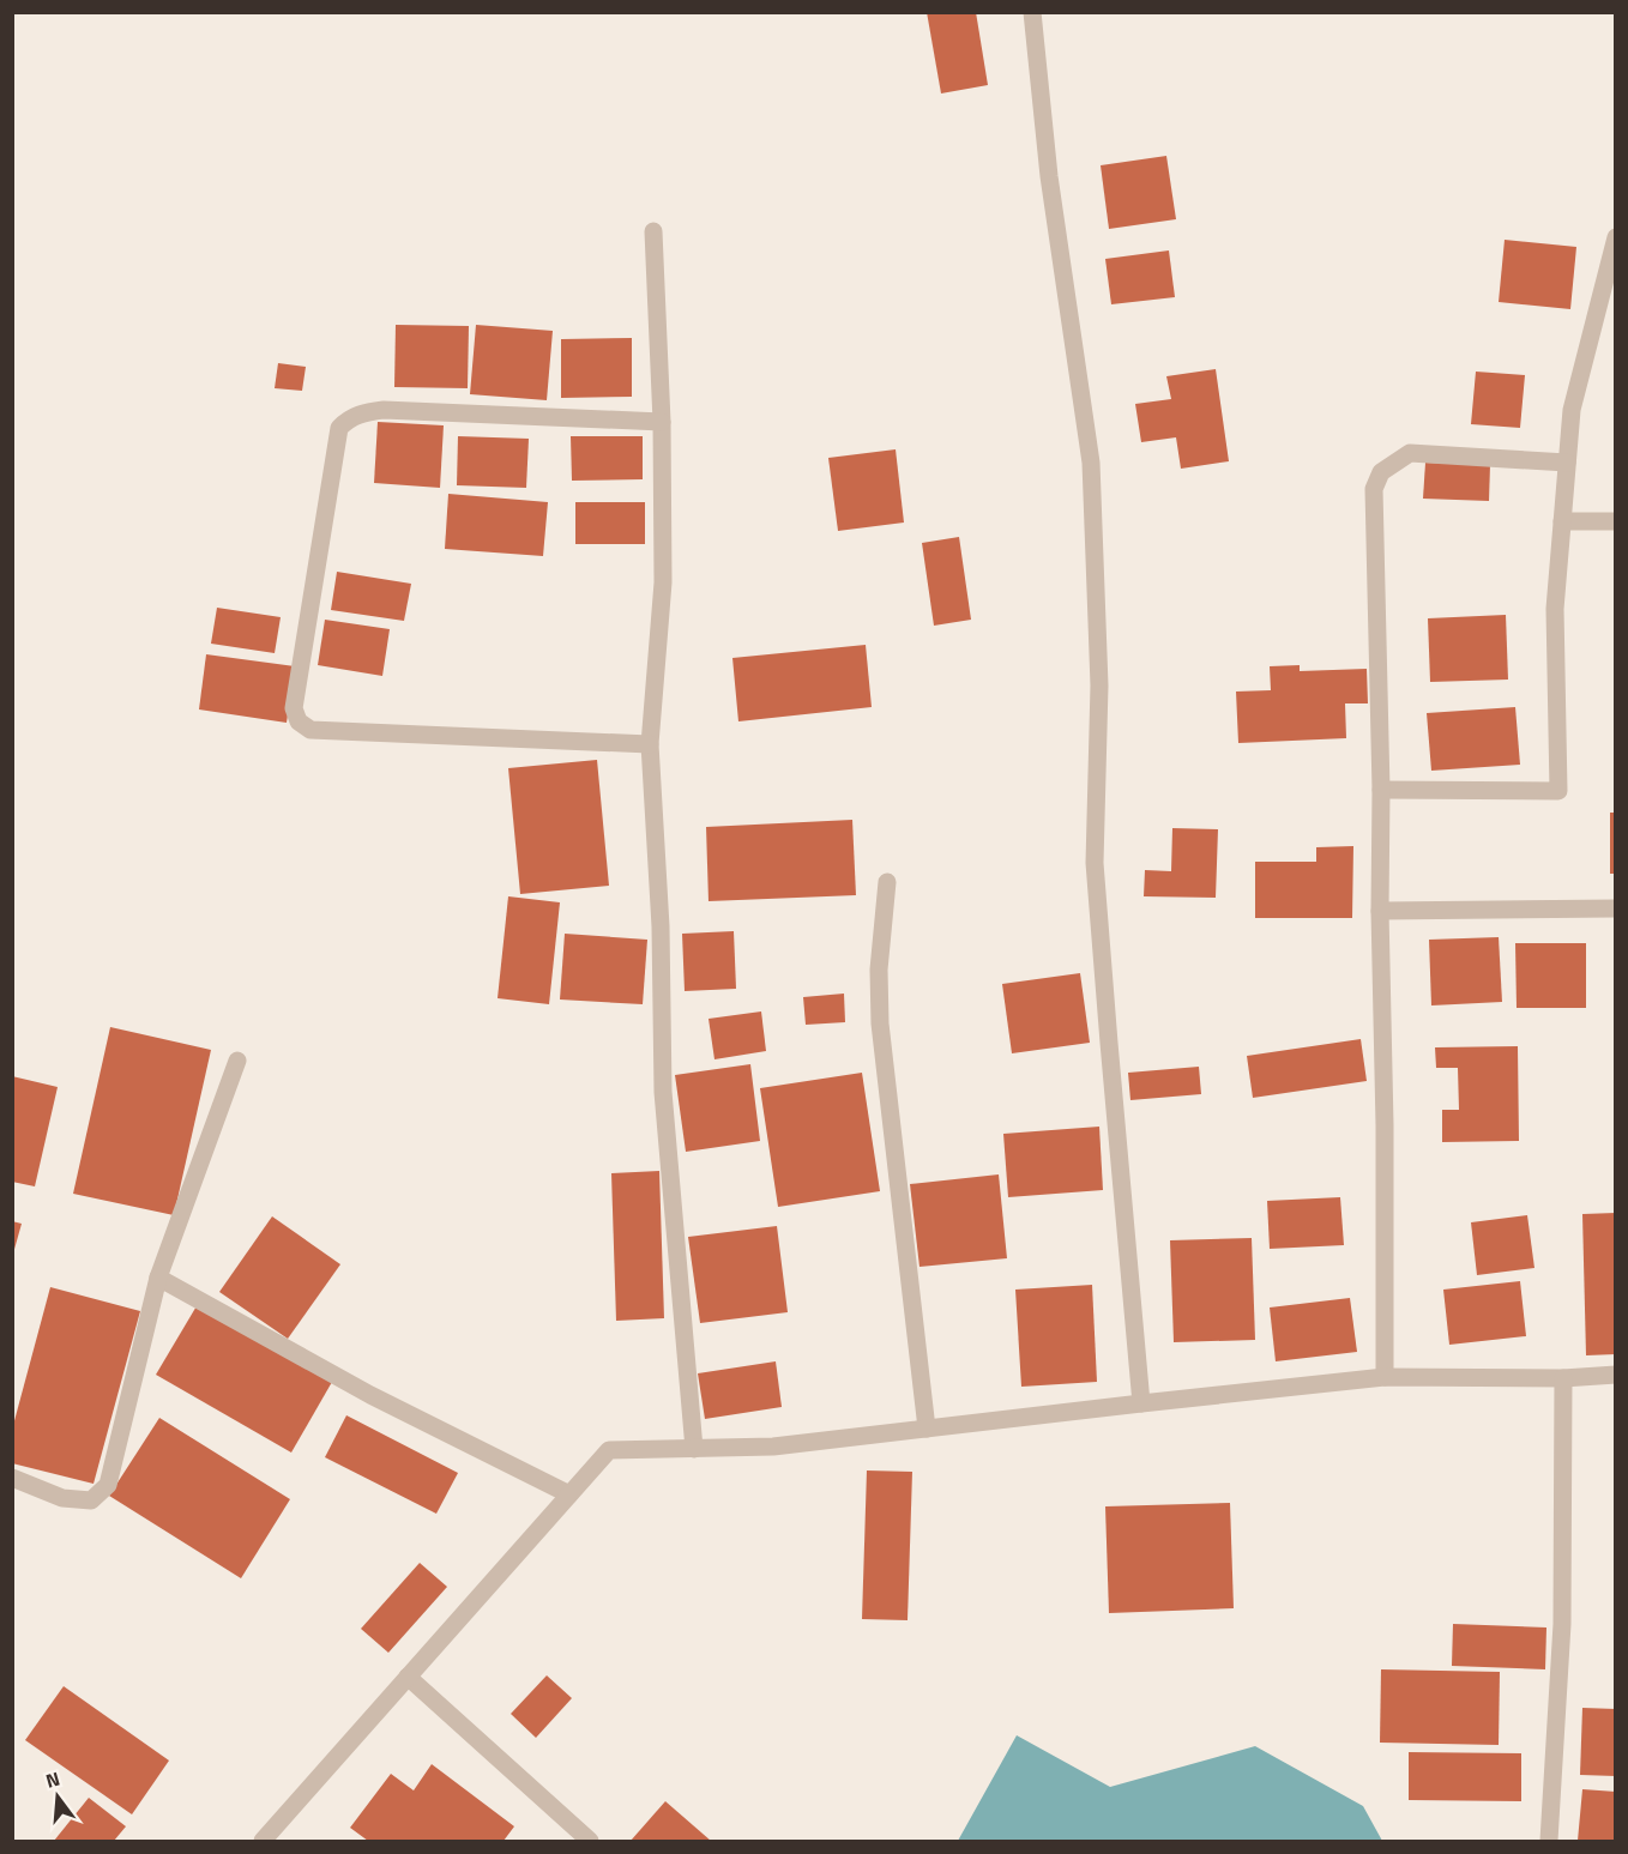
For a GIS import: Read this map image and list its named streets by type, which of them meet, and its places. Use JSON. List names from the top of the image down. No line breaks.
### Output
{"north":"top"}
